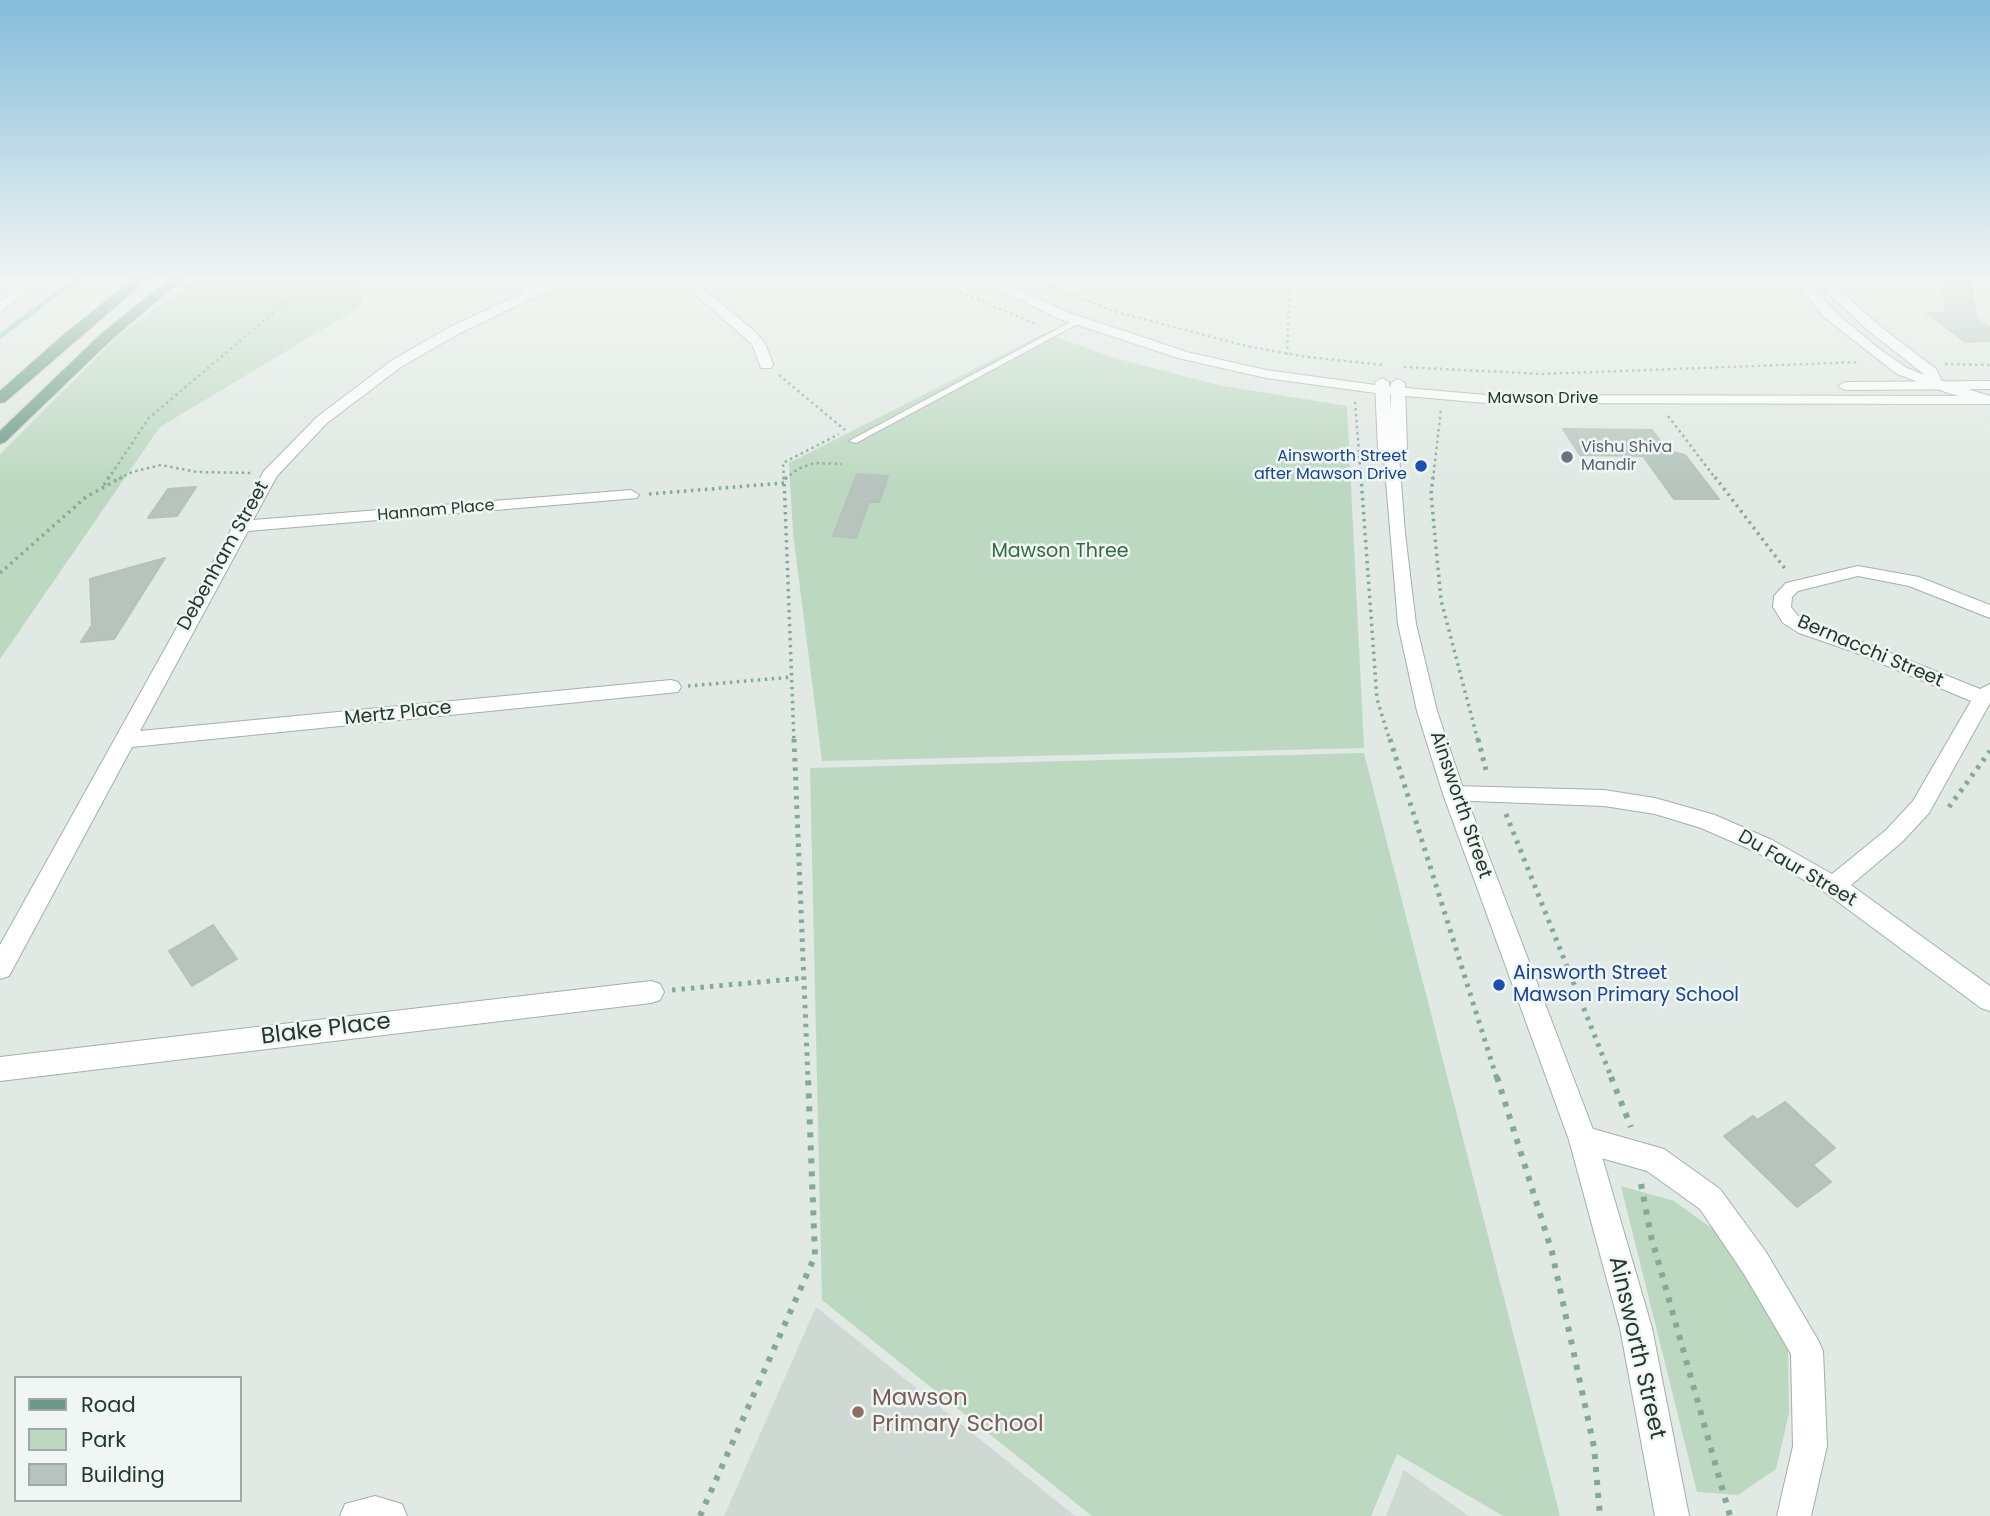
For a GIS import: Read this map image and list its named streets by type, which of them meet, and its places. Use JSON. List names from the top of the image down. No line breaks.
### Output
{"streets":{"street":["Mawson Drive","Hannam Place","Debenham Street","Bernacchi Street","Mertz Place","Ainsworth Street","Du Faur Street","Blake Place"]},"crossings":[["Mawson Drive","Ainsworth Street"],["Hannam Place","Debenham Street"],["Debenham Street","Mertz Place"],["Bernacchi Street","Du Faur Street"],["Ainsworth Street","Du Faur Street"]],"parks":["Mawson Three"],"places":["Vishu Shiva Mandir","Ainsworth Street after Mawson Drive","Ainsworth Street Mawson Primary School","Mawson Primary School"],"legend":["Road","Park","Building"]}
